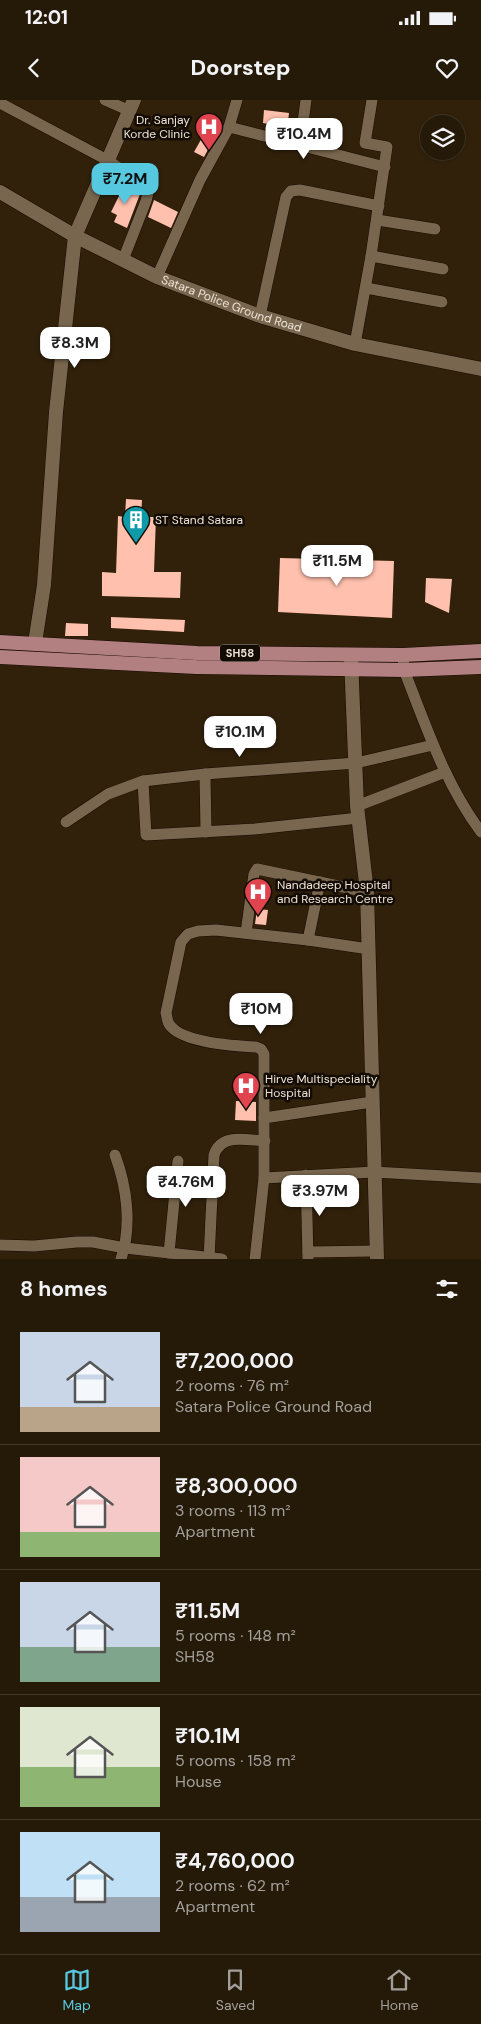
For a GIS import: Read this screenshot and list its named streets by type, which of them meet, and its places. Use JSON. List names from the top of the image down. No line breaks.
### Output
{"streets":{"main road":["Satara Police Ground Road","SH58"]},"places":{"hospital":["Dr. Sanjay Korde Clinic","Nandadeep Hospital and Research Centre","Hirve Multispeciality Hospital"],"building":["ST Stand Satara"]},"page":{"status":"12:01","header":"Doorstep","price":["₹10.4M","₹7.2M","₹8.3M","₹11.5M","₹10.1M","₹10M","₹4.76M","₹3.97M"],"heading":"8 homes","list":[{"name":"₹7,200,000","note":"2 rooms · 76 m² · Satara Police Ground Road"},{"name":"₹8,300,000","note":"3 rooms · 113 m² · Apartment"},{"name":"₹11.5M","note":"5 rooms · 148 m² · SH58"},{"name":"₹10.1M","note":"5 rooms · 158 m² · House"},{"name":"₹4,760,000","note":"2 rooms · 62 m² · Apartment"}],"tabs":["Map","Saved","Home"]}}
